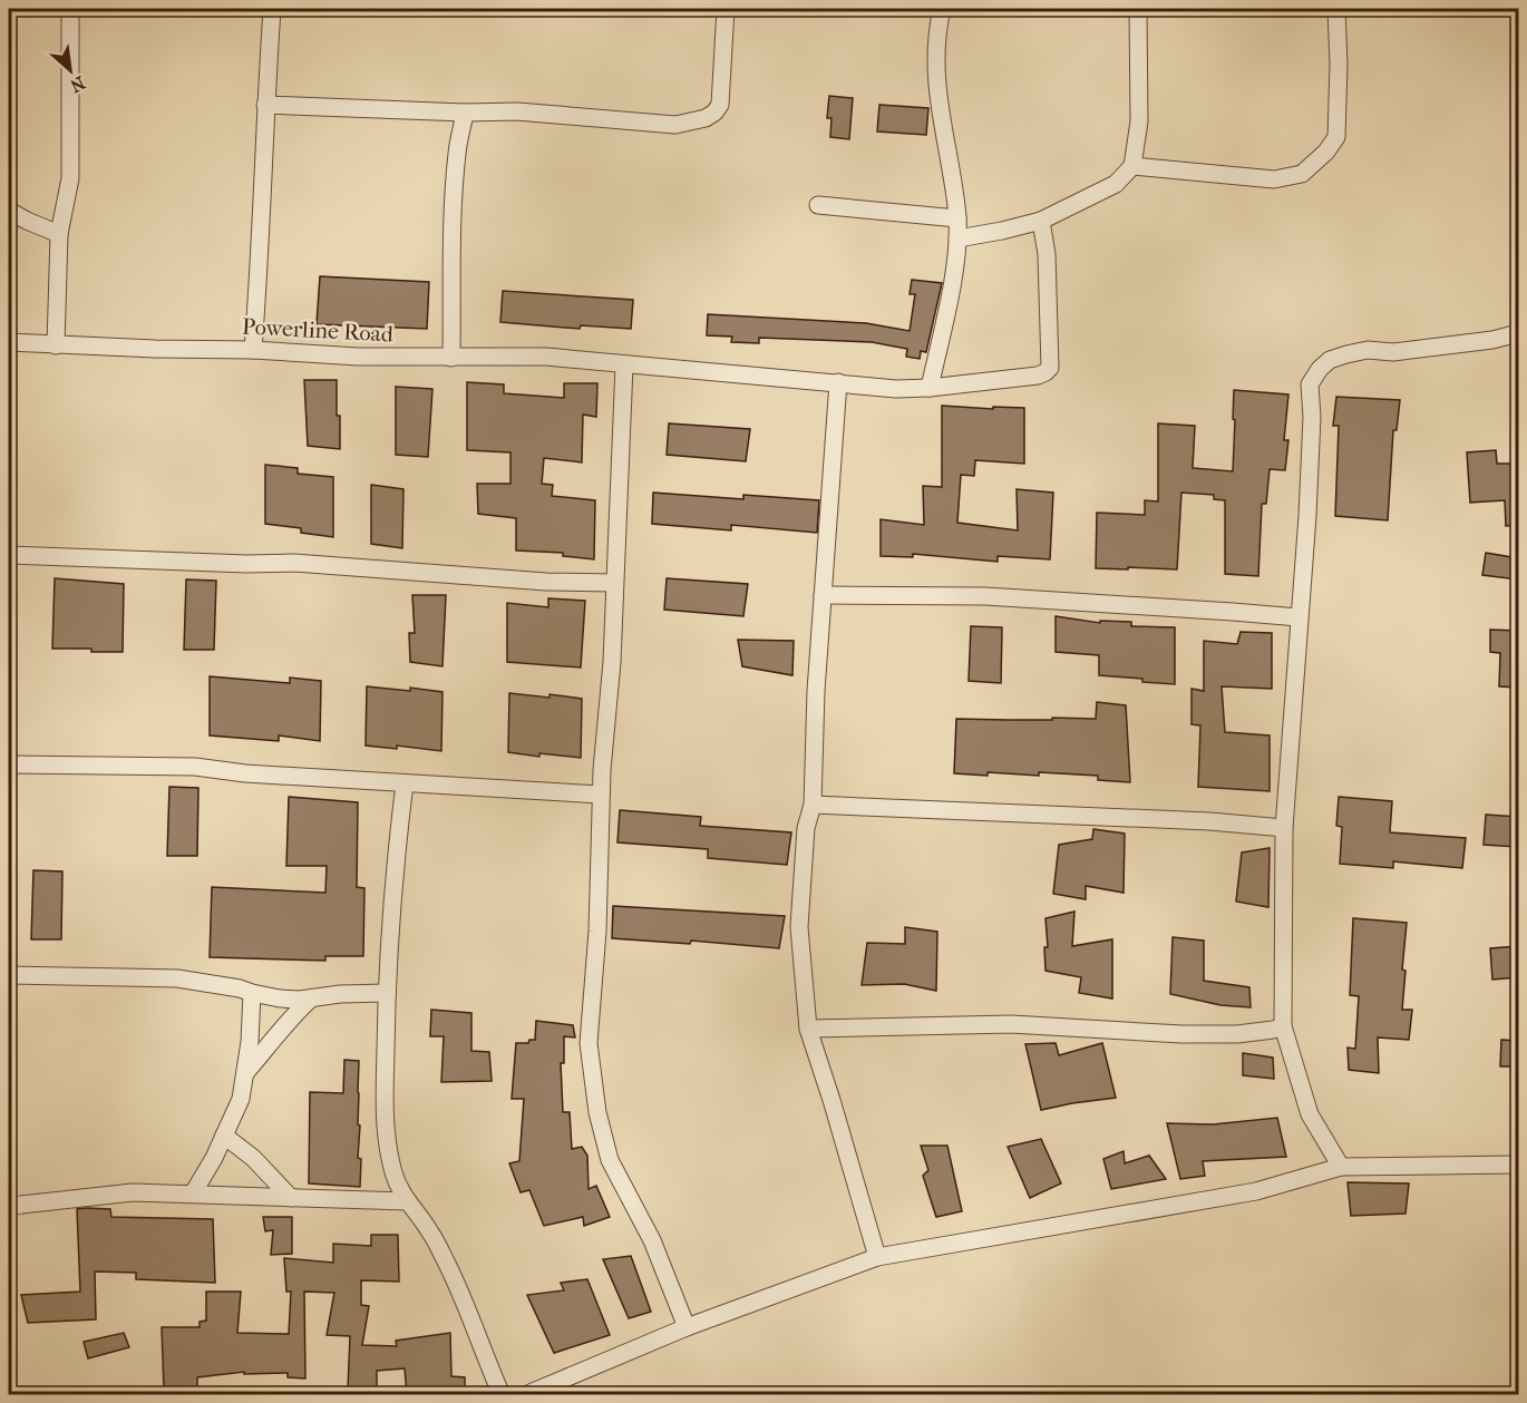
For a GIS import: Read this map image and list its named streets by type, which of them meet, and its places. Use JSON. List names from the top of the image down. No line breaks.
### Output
{"streets":{"street":["Powerline Road"]},"north":"bottom right"}
